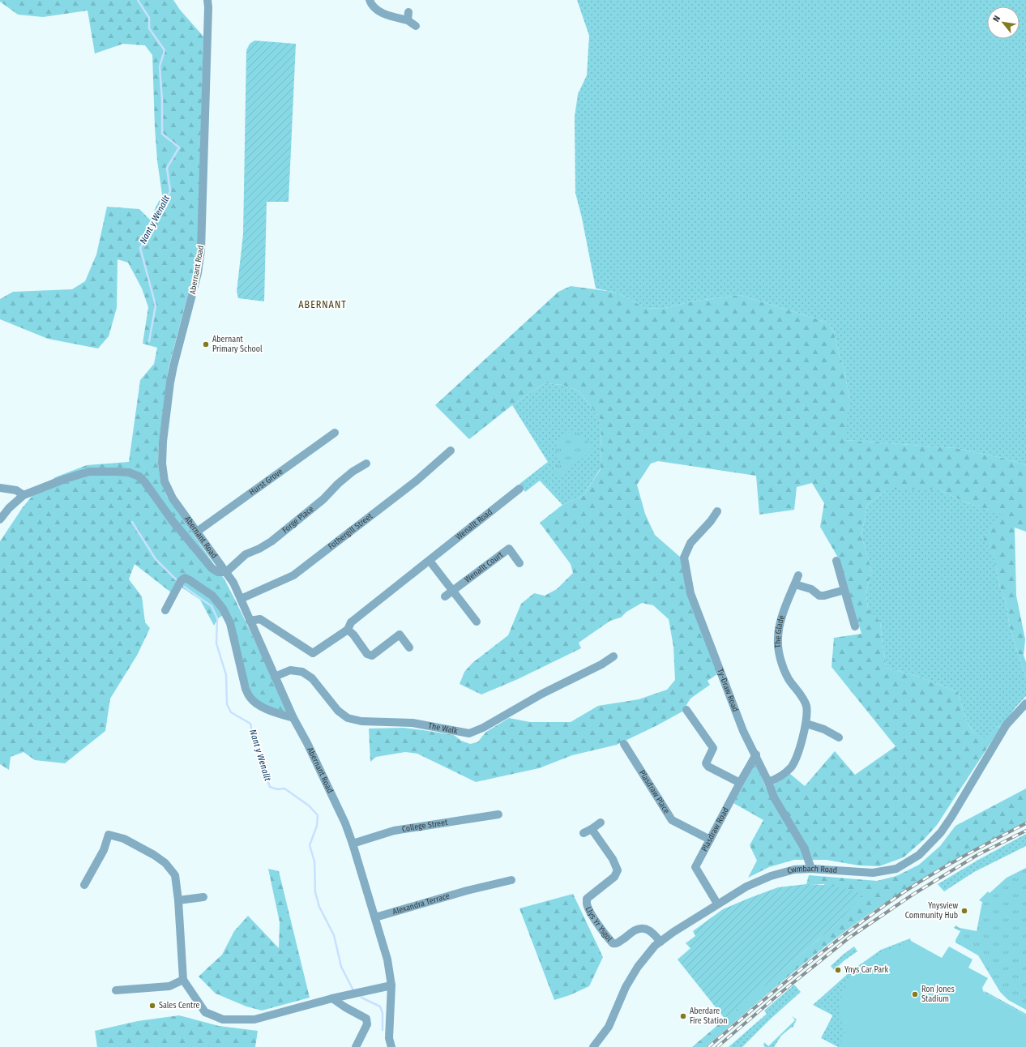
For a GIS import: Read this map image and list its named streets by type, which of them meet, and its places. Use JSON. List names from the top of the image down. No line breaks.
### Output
{"streets":{"street":["Abernant Road","Hurst Grove","Forge Place","Wenallt Road","Fothergill Street","Wenallt Court","The Glade","Ty-Draw Road","The Walk","Plasdraw Place","College Street","Plasdraw Road","Cwmbach Road","Alexandra Terrace","Llys Yr Ysgol"]},"crossings":[["Abernant Road","Hurst Grove"],["Abernant Road","Forge Place"],["Abernant Road","Wenallt Road"],["Abernant Road","Fothergill Street"],["Abernant Road","The Walk"],["Abernant Road","College Street"],["Abernant Road","Alexandra Terrace"],["The Glade","Ty-Draw Road"],["Ty-Draw Road","Plasdraw Road"],["Ty-Draw Road","Cwmbach Road"],["Plasdraw Place","Plasdraw Road"],["Plasdraw Road","Cwmbach Road"],["Cwmbach Road","Llys Yr Ysgol"]],"districts":["ABERNANT"],"water":["Nant y Wenallt"],"places":["Abernant Primary School","Ynysview Community Hub","Ynys Car Park","Ron Jones Stadium","Sales Centre","Aberdare Fire Station"],"north":"top left"}
